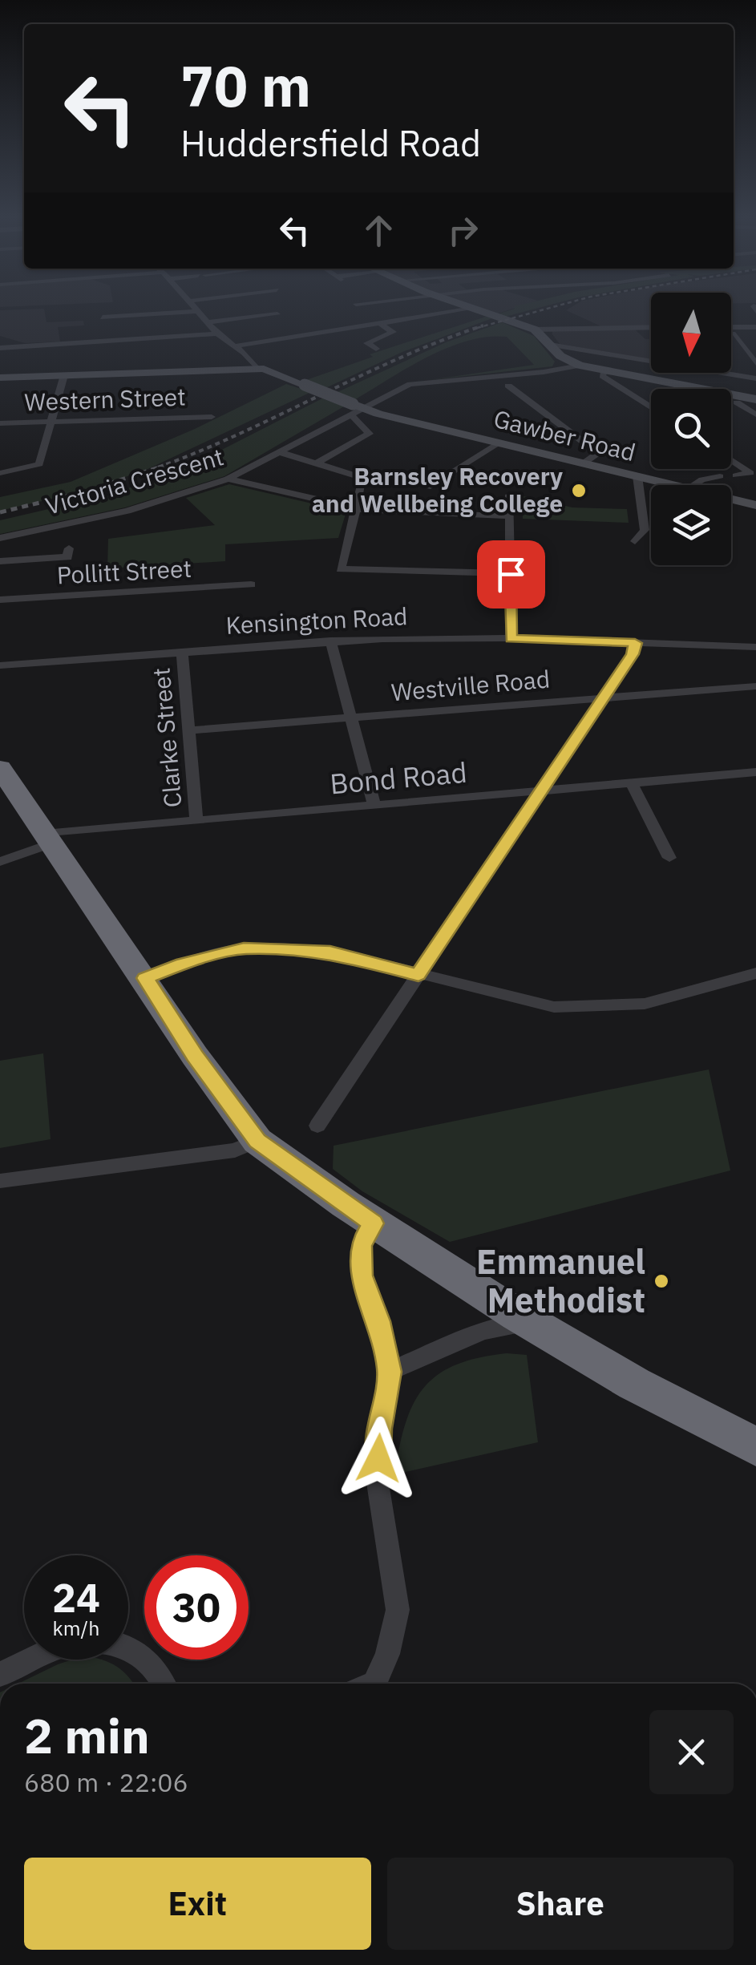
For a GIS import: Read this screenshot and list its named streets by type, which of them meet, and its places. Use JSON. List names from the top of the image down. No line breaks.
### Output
{"streets":{"street":["Western Street","Gawber Road","Victoria Crescent","Pollitt Street","Kensington Road","Westville Road","Clarke Street","Bond Road"]},"crossings":[["Gawber Road","Victoria Crescent"],["Kensington Road","Clarke Street"],["Westville Road","Clarke Street"],["Clarke Street","Bond Road"]],"places":["Barnsley Recovery and Wellbeing College","Emmanuel Methodist"],"north":"bottom","page":{"turn":["70 m","Huddersfield Road"],"speed":"24 km/h","limit":"30","heading":["2 min","680 m · 22:06"],"buttons":["Exit","Share"]}}
